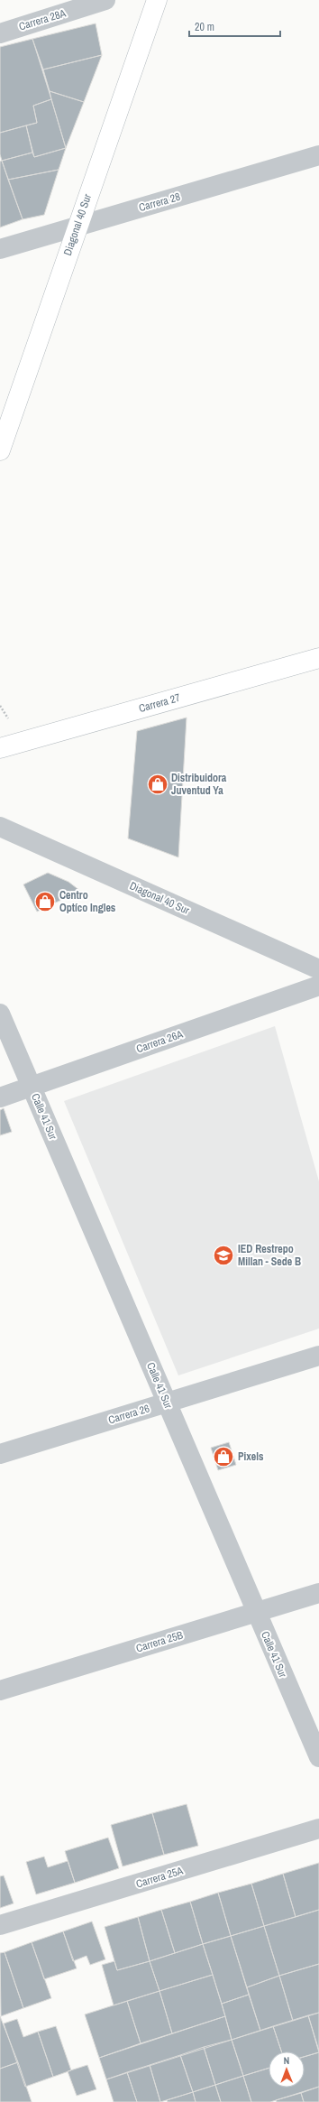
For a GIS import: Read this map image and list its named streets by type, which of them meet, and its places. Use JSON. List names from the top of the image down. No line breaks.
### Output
{"streets":{"street":["Carrera 28A","Carrera 28","Diagonal 40 Sur","Carrera 27","Carrera 26A","Calle 41 Sur","Carrera 26","Carrera 25B","Carrera 25A"]},"crossings":[["Carrera 28","Diagonal 40 Sur"],["Carrera 26A","Calle 41 Sur"],["Calle 41 Sur","Carrera 26"],["Calle 41 Sur","Carrera 25B"]],"places":{"shop":["Distribuidora Juventud Ya","Centro Optíco Ingles","Pixels"],"school or university":["IED Restrepo Millan - Sede B"]},"scale_bar":"20 m","north":"top"}
